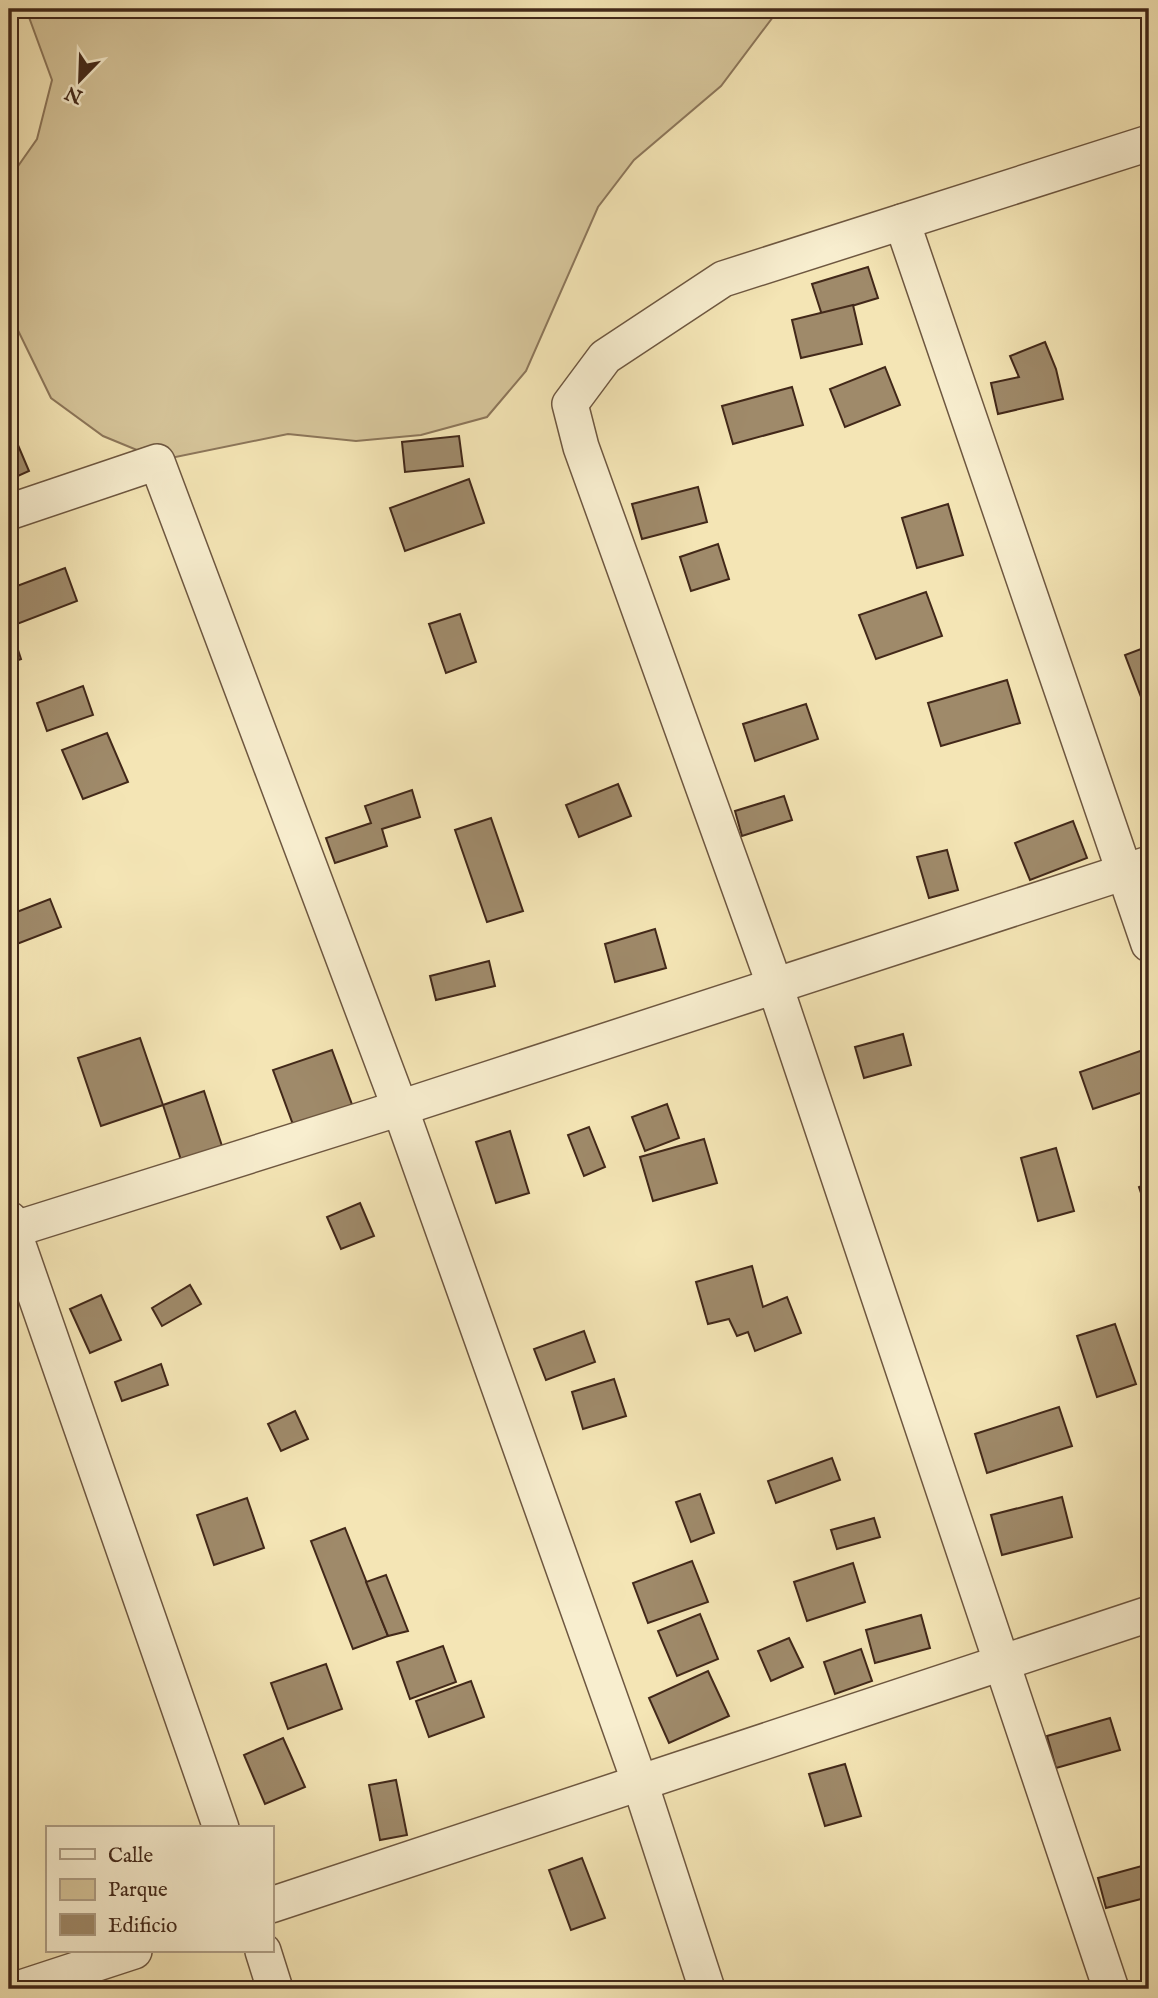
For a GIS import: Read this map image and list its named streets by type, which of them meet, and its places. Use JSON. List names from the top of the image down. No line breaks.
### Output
{"legend":["Calle","Parque","Edificio"],"north":"bottom left"}
